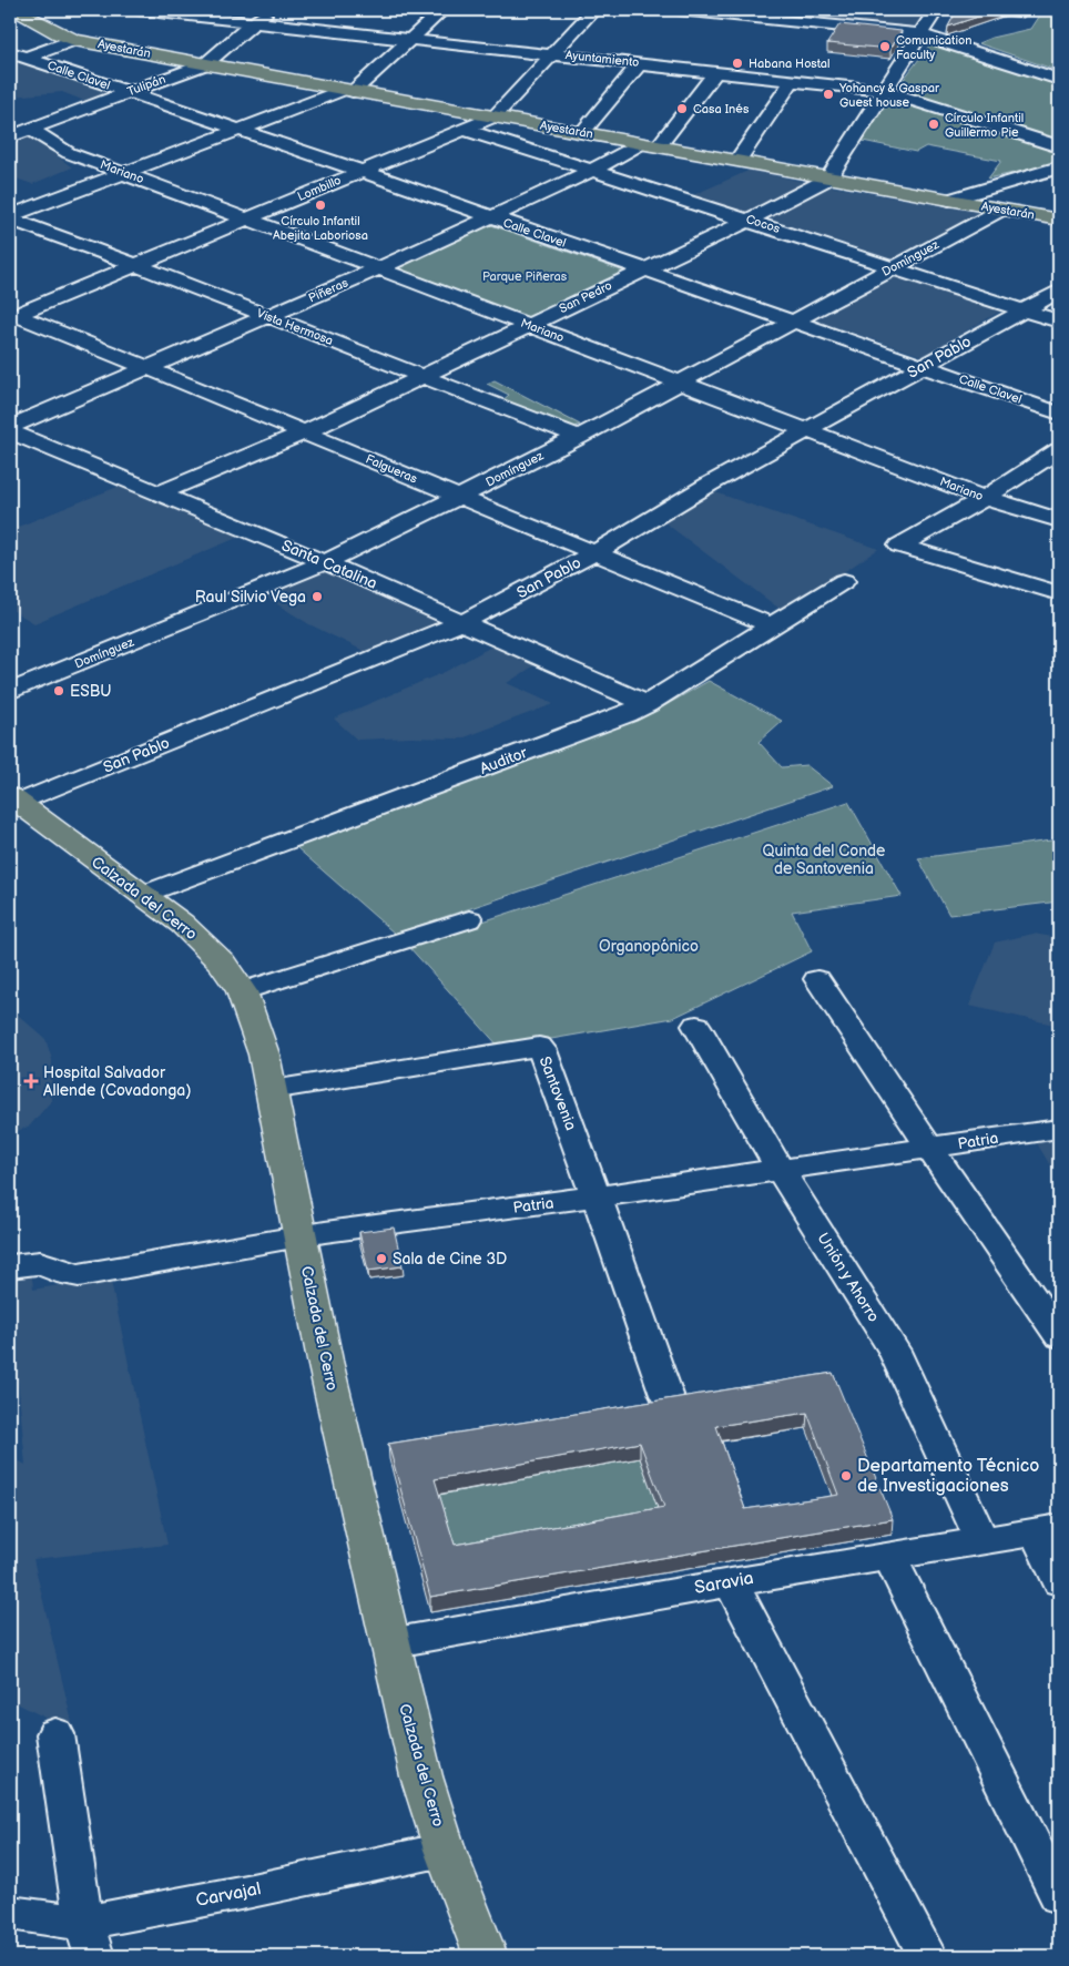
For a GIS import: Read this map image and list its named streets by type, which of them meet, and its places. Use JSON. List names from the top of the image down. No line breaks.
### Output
{"streets":{"main road":["Ayestarán","Calzada del Cerro"],"street":["Ayuntamiento","Calle Clavel","Tulipán","Mariano","Lombillo","Cocos","Domínguez","Piñeras","San Pedro","Vista Hermosa","San Pablo","Falgueras","Santa Catalina","Auditor","Santovenia","Patria","Unión y Ahorro","Saravia","Carvajal"]},"crossings":[["Ayestarán","Tulipán"],["Ayestarán","Lombillo"],["Ayestarán","Domínguez"],["Ayestarán","Piñeras"],["Ayestarán","San Pedro"],["Ayuntamiento","Tulipán"],["Ayuntamiento","Lombillo"],["Ayuntamiento","San Pedro"],["Calle Clavel","Tulipán"],["Calle Clavel","Lombillo"],["Calle Clavel","Domínguez"],["Calle Clavel","Piñeras"],["Calle Clavel","San Pedro"],["Calle Clavel","San Pablo"],["Tulipán","Mariano"],["Mariano","Lombillo"],["Mariano","Domínguez"],["Mariano","Piñeras"],["Mariano","San Pedro"],["Mariano","San Pablo"],["Lombillo","Cocos"],["Lombillo","Vista Hermosa"],["Lombillo","Falgueras"],["Cocos","Domínguez"],["Cocos","Piñeras"],["Cocos","San Pedro"],["Cocos","San Pablo"],["Domínguez","Vista Hermosa"],["Domínguez","Falgueras"],["Domínguez","Santa Catalina"],["Piñeras","Vista Hermosa"],["Piñeras","Falgueras"],["San Pedro","Vista Hermosa"],["San Pedro","Falgueras"],["San Pedro","Santa Catalina"],["San Pablo","Falgueras"],["San Pablo","Santa Catalina"],["San Pablo","Calzada del Cerro"],["Falgueras","Auditor"],["Santa Catalina","Auditor"],["Auditor","Calzada del Cerro"],["Calzada del Cerro","Santovenia"],["Calzada del Cerro","Patria"],["Calzada del Cerro","Saravia"],["Calzada del Cerro","Carvajal"],["Santovenia","Patria"],["Patria","Unión y Ahorro"],["Unión y Ahorro","Saravia"]],"parks":["Parque Piñeras","Quinta del Conde de Santovenia","Organopónico"],"places":{"other":["Comunication Faculty","Habana Hostal","Yohancy & Gaspar Guest house","Casa Inés","Círculo Infantil Guillermo Pie","Círculo Infantil Abejita Laboriosa","Raul Silvio Vega","ESBU","Sala de Cine 3D","Departamento Técnico de Investigaciones"],"health":["Hospital Salvador Allende (Covadonga)"]}}
